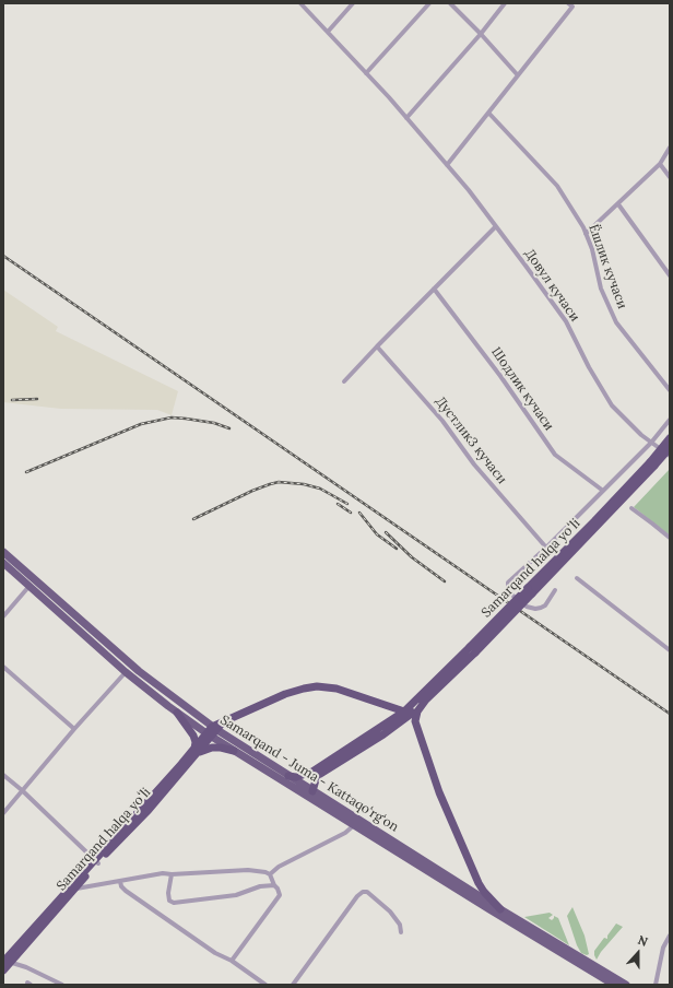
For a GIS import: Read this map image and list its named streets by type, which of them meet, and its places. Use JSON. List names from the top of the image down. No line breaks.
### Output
{"streets":{"highway":["Samarqand halqa yoʻli"],"main road":["Samarqand - Juma - Kattaqo‘rg‘on"],"street":["Ёшлик кучаси","Довул кучаси","Шодлик кучаси","Дустлик3 кучаси"]},"crossings":[["Samarqand halqa yoʻli","Samarqand - Juma - Kattaqo‘rg‘on"]],"north":"top"}
